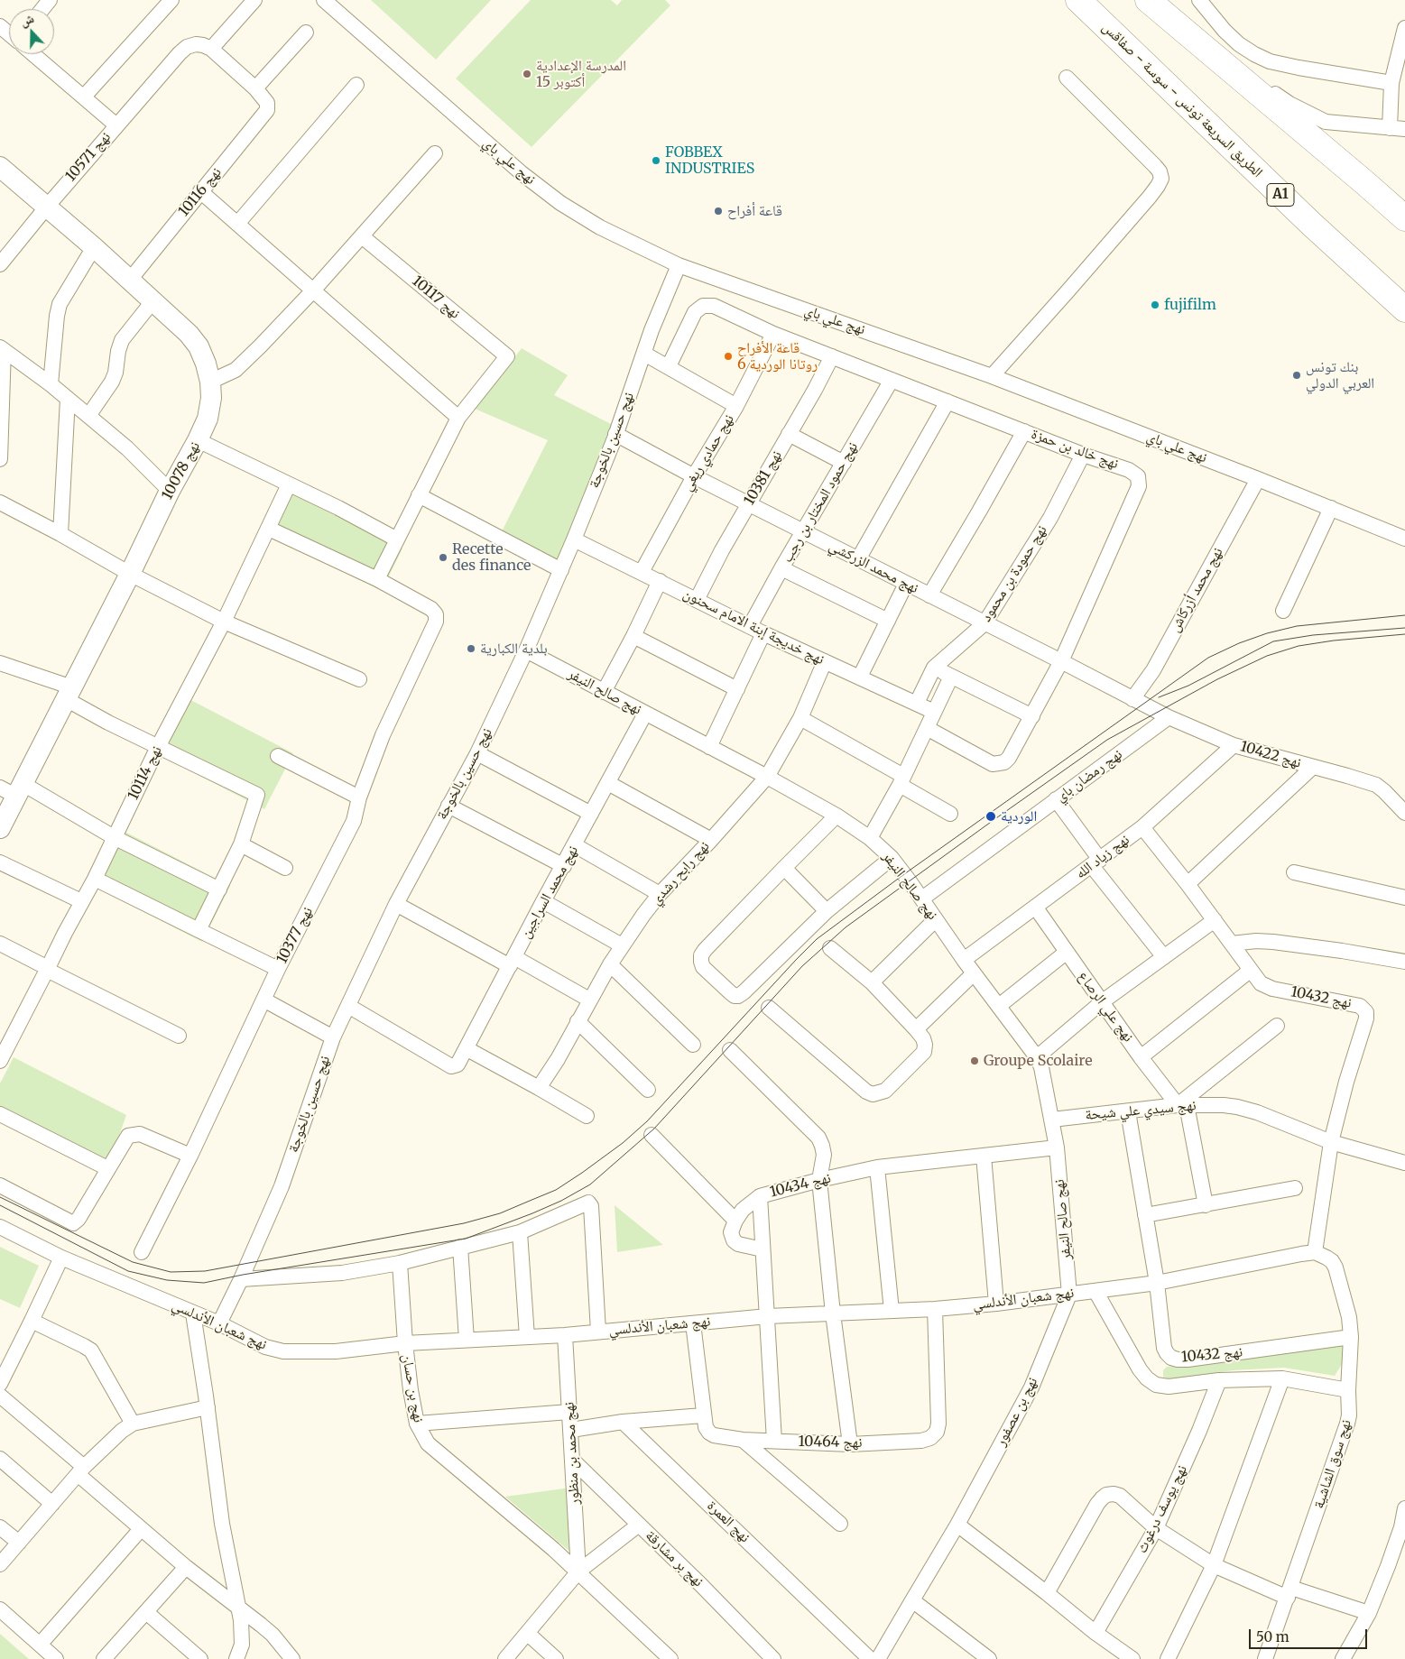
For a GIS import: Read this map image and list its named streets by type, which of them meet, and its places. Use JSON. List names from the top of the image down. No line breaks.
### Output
{"streets":{"highway":["الطريق السريعة تونس - سوسة - صفاقس","A1"],"street":["نهج 10571","نهج علي باي","نهج 10116","نهج 10117","نهج حسين بالخوجة","نهج خالد بن حمزة","نهج حمادي ريغي","نهج 10078","نهج 10381","نهج حمود المختار بن رجب","نهج محمد الزركشي","نهج حمودة بن محمود","نهج محمد أزركاش","نهج خديجة إبنة الامام سحنون","نهج صالح النيفر","نهج 10422","نهج 10114","نهج رمضان باي","نهج زياد الله","نهج رابح رشدي","نهج محمد السراجين","نهج 10377","نهج 10432","نهج علي الرصاع","نهج سيدي علي شيحة","نهج 10434","نهج شعبان الأندلسي","نهج بن حسان","نهج بن عصفور","نهج 10464","نهج محمد بن منظور","نهج سوق الشاشية","نهج يوسف درغوث","نهج العمرة","نهج بر مشارقة"]},"crossings":[["نهج 10571","نهج 10078"],["نهج علي باي","نهج حسين بالخوجة"],["نهج علي باي","نهج محمد أزركاش"],["نهج 10116","نهج 10078"],["نهج 10117","نهج 10377"],["نهج حسين بالخوجة","نهج محمد الزركشي"],["نهج حسين بالخوجة","نهج خديجة إبنة الامام سحنون"],["نهج حسين بالخوجة","نهج صالح النيفر"],["نهج حسين بالخوجة","نهج محمد السراجين"],["نهج حسين بالخوجة","نهج شعبان الأندلسي"],["نهج خالد بن حمزة","نهج حمادي ريغي"],["نهج خالد بن حمزة","نهج 10381"],["نهج خالد بن حمزة","نهج حمود المختار بن رجب"],["نهج خالد بن حمزة","نهج محمد الزركشي"],["نهج خالد بن حمزة","نهج حمودة بن محمود"],["نهج حمادي ريغي","نهج محمد الزركشي"],["نهج حمادي ريغي","نهج خديجة إبنة الامام سحنون"],["نهج 10381","نهج محمد الزركشي"],["نهج 10381","نهج خديجة إبنة الامام سحنون"],["نهج حمود المختار بن رجب","نهج محمد الزركشي"],["نهج حمود المختار بن رجب","نهج خديجة إبنة الامام سحنون"],["نهج محمد الزركشي","نهج حمودة بن محمود"],["نهج محمد الزركشي","نهج محمد أزركاش"],["نهج محمد الزركشي","نهج 10422"],["نهج حمودة بن محمود","نهج خديجة إبنة الامام سحنون"],["نهج محمد أزركاش","نهج 10422"],["نهج خديجة إبنة الامام سحنون","نهج رابح رشدي"],["نهج صالح النيفر","نهج رمضان باي"],["نهج صالح النيفر","نهج زياد الله"],["نهج صالح النيفر","نهج رابح رشدي"],["نهج صالح النيفر","نهج محمد السراجين"],["نهج صالح النيفر","نهج سيدي علي شيحة"],["نهج صالح النيفر","نهج 10434"],["نهج صالح النيفر","نهج شعبان الأندلسي"],["نهج صالح النيفر","نهج بن عصفور"],["نهج 10422","نهج رمضان باي"],["نهج 10422","نهج زياد الله"],["نهج زياد الله","نهج علي الرصاع"],["نهج 10432","نهج سيدي علي شيحة"],["نهج 10432","نهج شعبان الأندلسي"],["نهج 10432","نهج سوق الشاشية"],["نهج علي الرصاع","نهج سيدي علي شيحة"],["نهج 10434","نهج شعبان الأندلسي"],["نهج 10434","نهج 10464"],["نهج شعبان الأندلسي","نهج بن حسان"],["نهج شعبان الأندلسي","نهج بن عصفور"],["نهج شعبان الأندلسي","نهج 10464"],["نهج شعبان الأندلسي","نهج محمد بن منظور"],["نهج بن حسان","نهج محمد بن منظور"],["نهج محمد بن منظور","نهج بر مشارقة"]],"places":["المدرسة الإعدادية 15 أكتوبر","FOBBEX INDUSTRIES","قاعة أفراح","fujifilm","قاعة الأفراح روتانا الوردية 6","بنك تونس العربي الدولي","Recette des finance","بلدية الكبارية","الوردية","Groupe Scolaire"],"scale_bar":"50 m","north":"top"}
